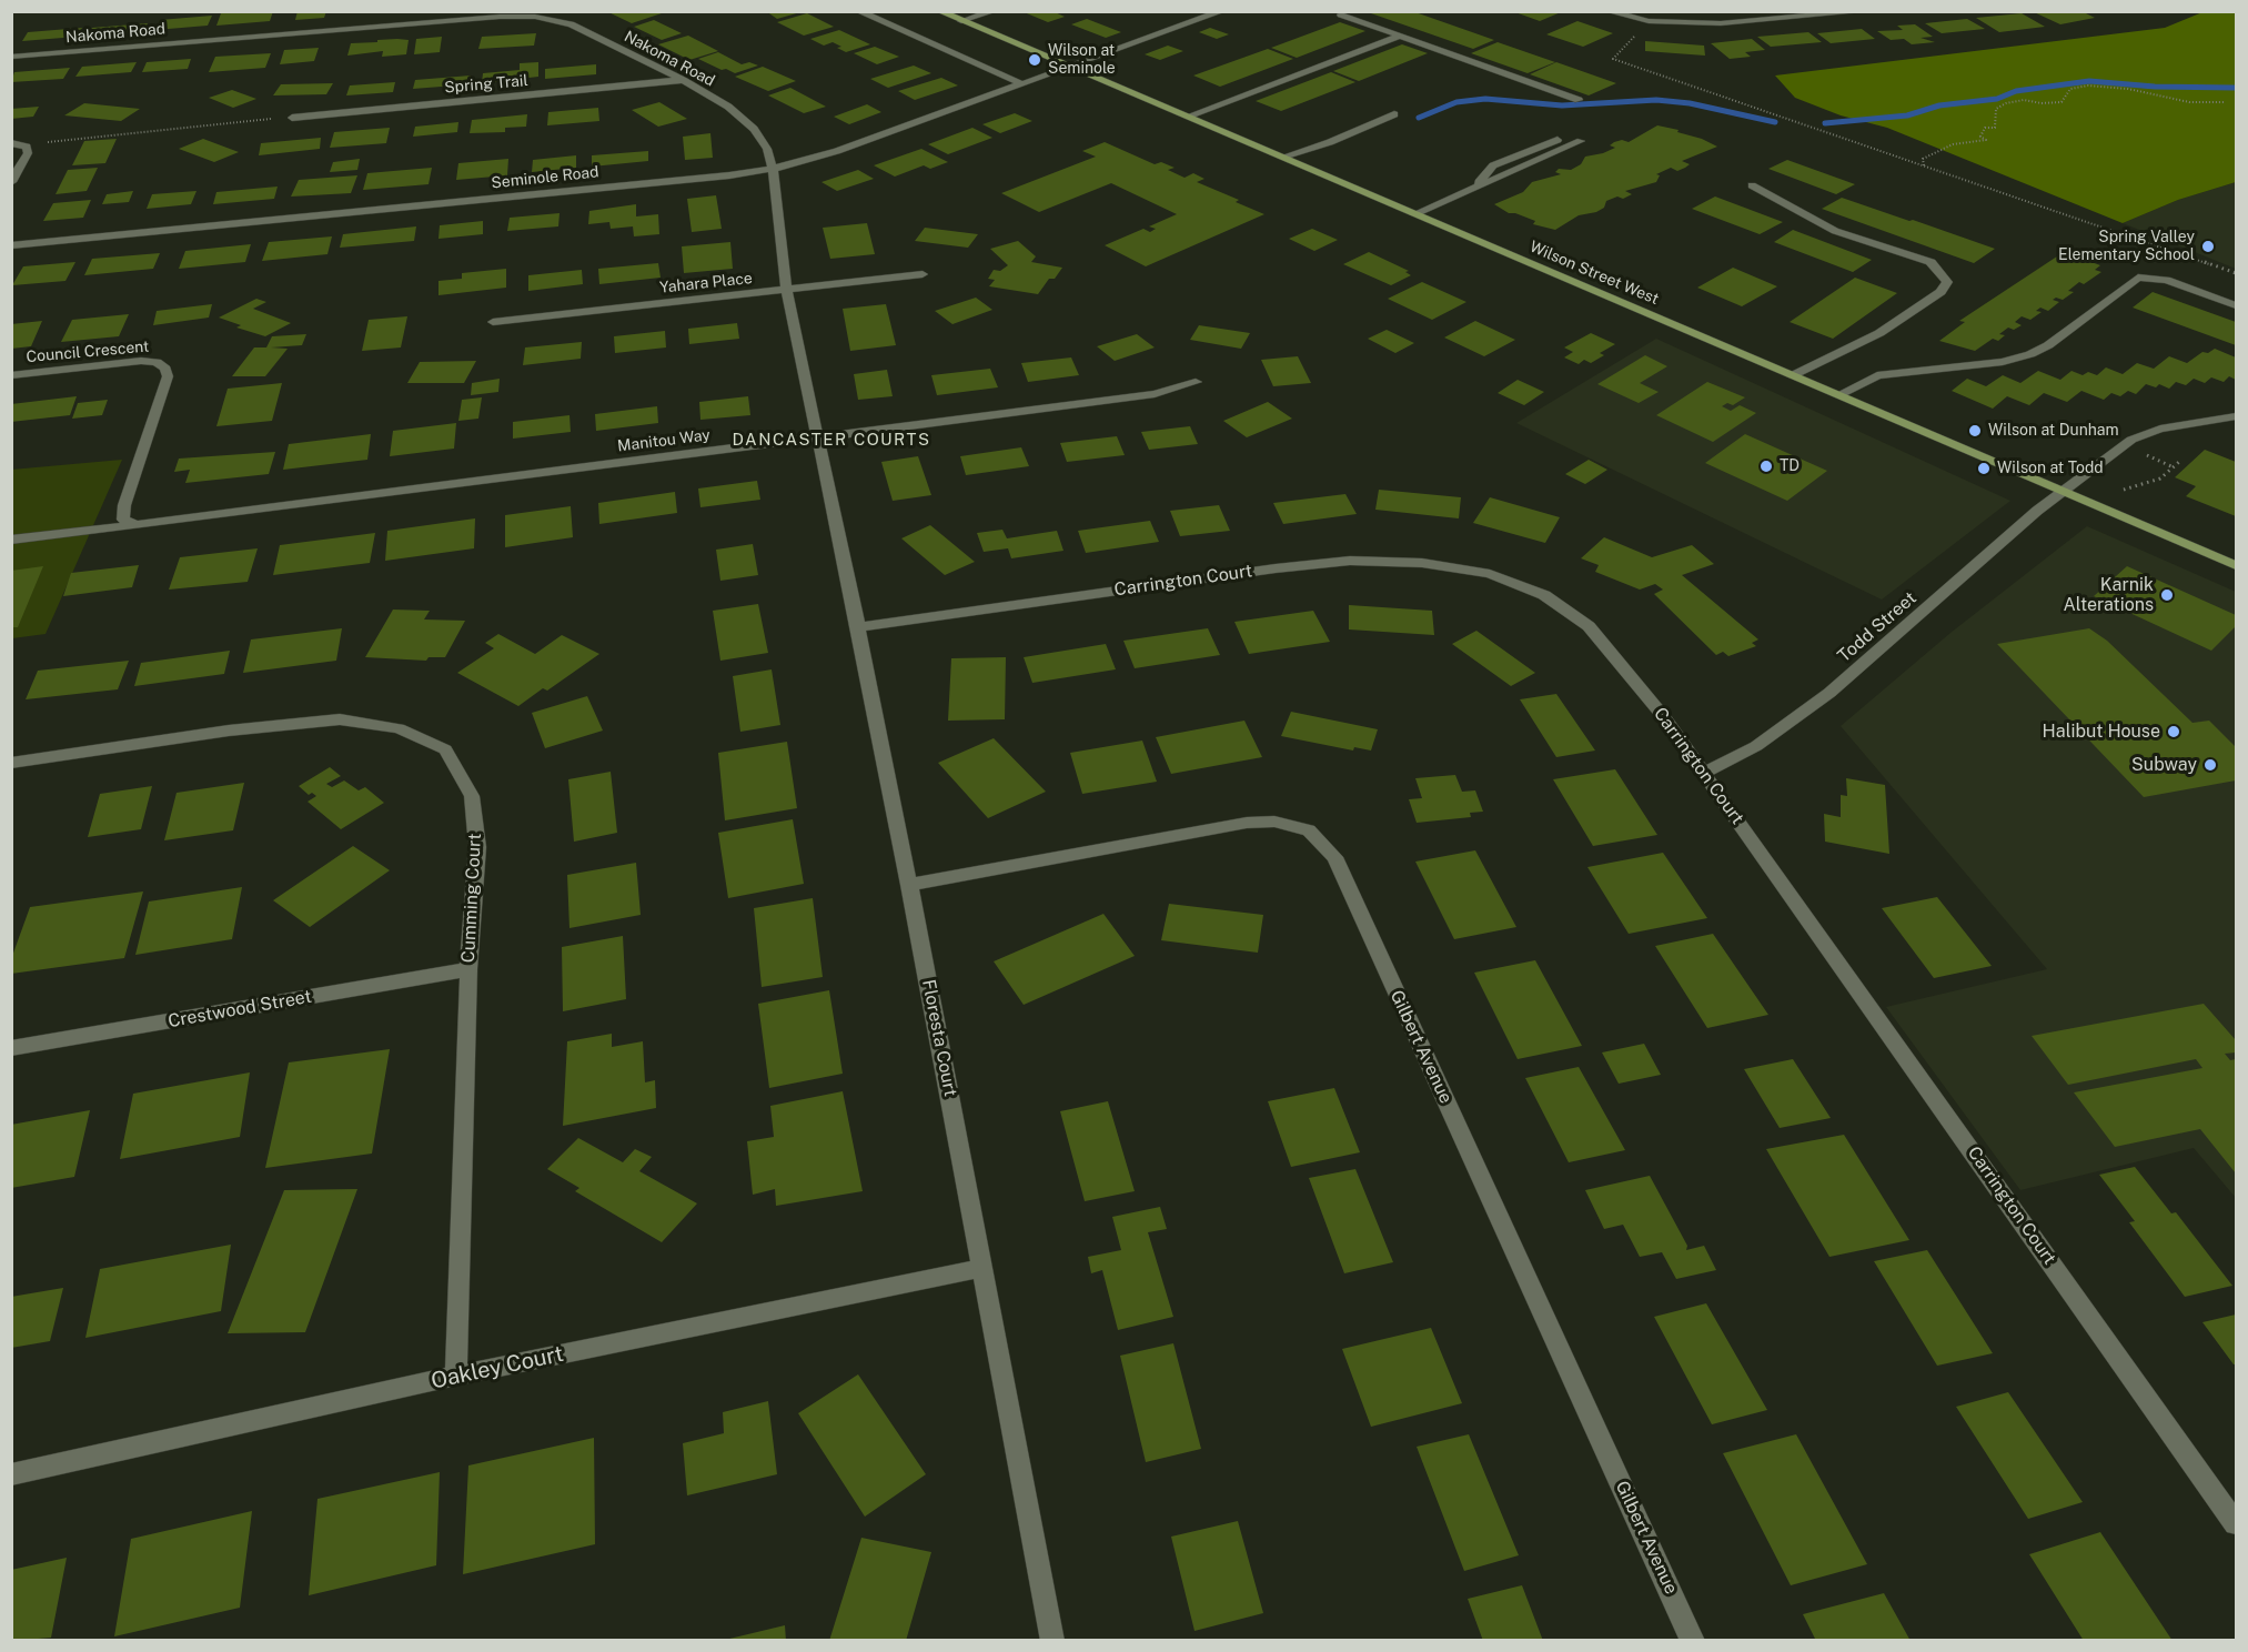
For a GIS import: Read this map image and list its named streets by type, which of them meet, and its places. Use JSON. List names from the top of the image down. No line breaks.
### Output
{"streets":{"main road":["Wilson Street West"],"street":["Nakoma Road","Spring Trail","Seminole Road","Yahara Place","Council Crescent","Manitou Way","Carrington Court","Todd Street","Cumming Court","Crestwood Street","Floresta Court","Gilbert Avenue","Oakley Court"]},"crossings":[["Nakoma Road","Spring Trail"],["Nakoma Road","Seminole Road"],["Nakoma Road","Yahara Place"],["Nakoma Road","Manitou Way"],["Nakoma Road","Floresta Court"],["Seminole Road","Wilson Street West"],["Wilson Street West","Todd Street"],["Council Crescent","Manitou Way"],["Manitou Way","Floresta Court"],["Carrington Court","Todd Street"],["Carrington Court","Floresta Court"],["Cumming Court","Crestwood Street"],["Cumming Court","Oakley Court"],["Floresta Court","Gilbert Avenue"],["Floresta Court","Oakley Court"]],"districts":["DANCASTER COURTS"],"places":["Wilson at Seminole","Spring Valley Elementary School","Wilson at Dunham","TD","Wilson at Todd","Karnik Alterations","Halibut House","Subway"]}
